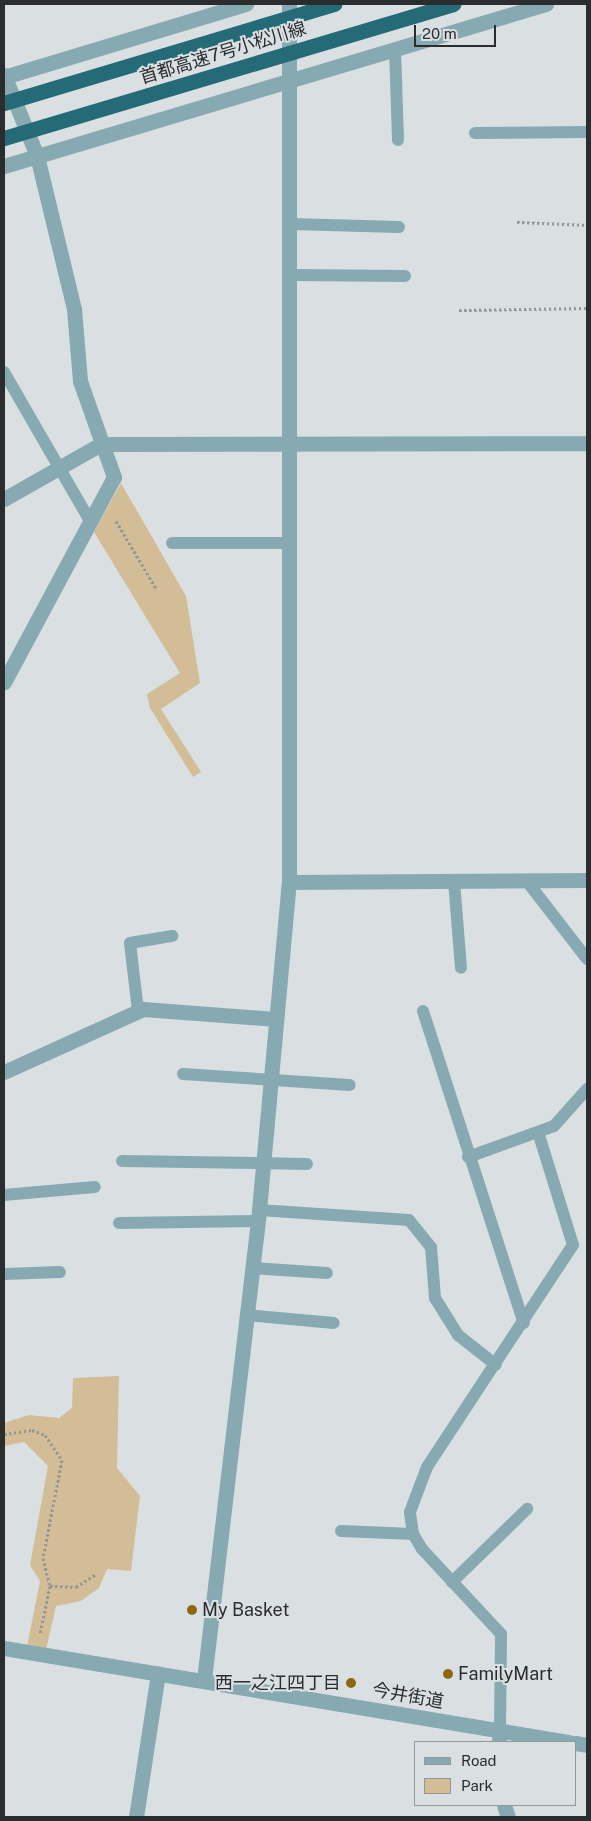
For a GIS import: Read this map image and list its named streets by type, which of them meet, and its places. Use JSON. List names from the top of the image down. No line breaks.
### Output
{"streets":{"highway":["首都高速7号小松川線"],"street":["今井街道"]},"places":["My Basket","FamilyMart","西一之江四丁目"],"legend":["Road","Park"],"scale_bar":"20 m"}
